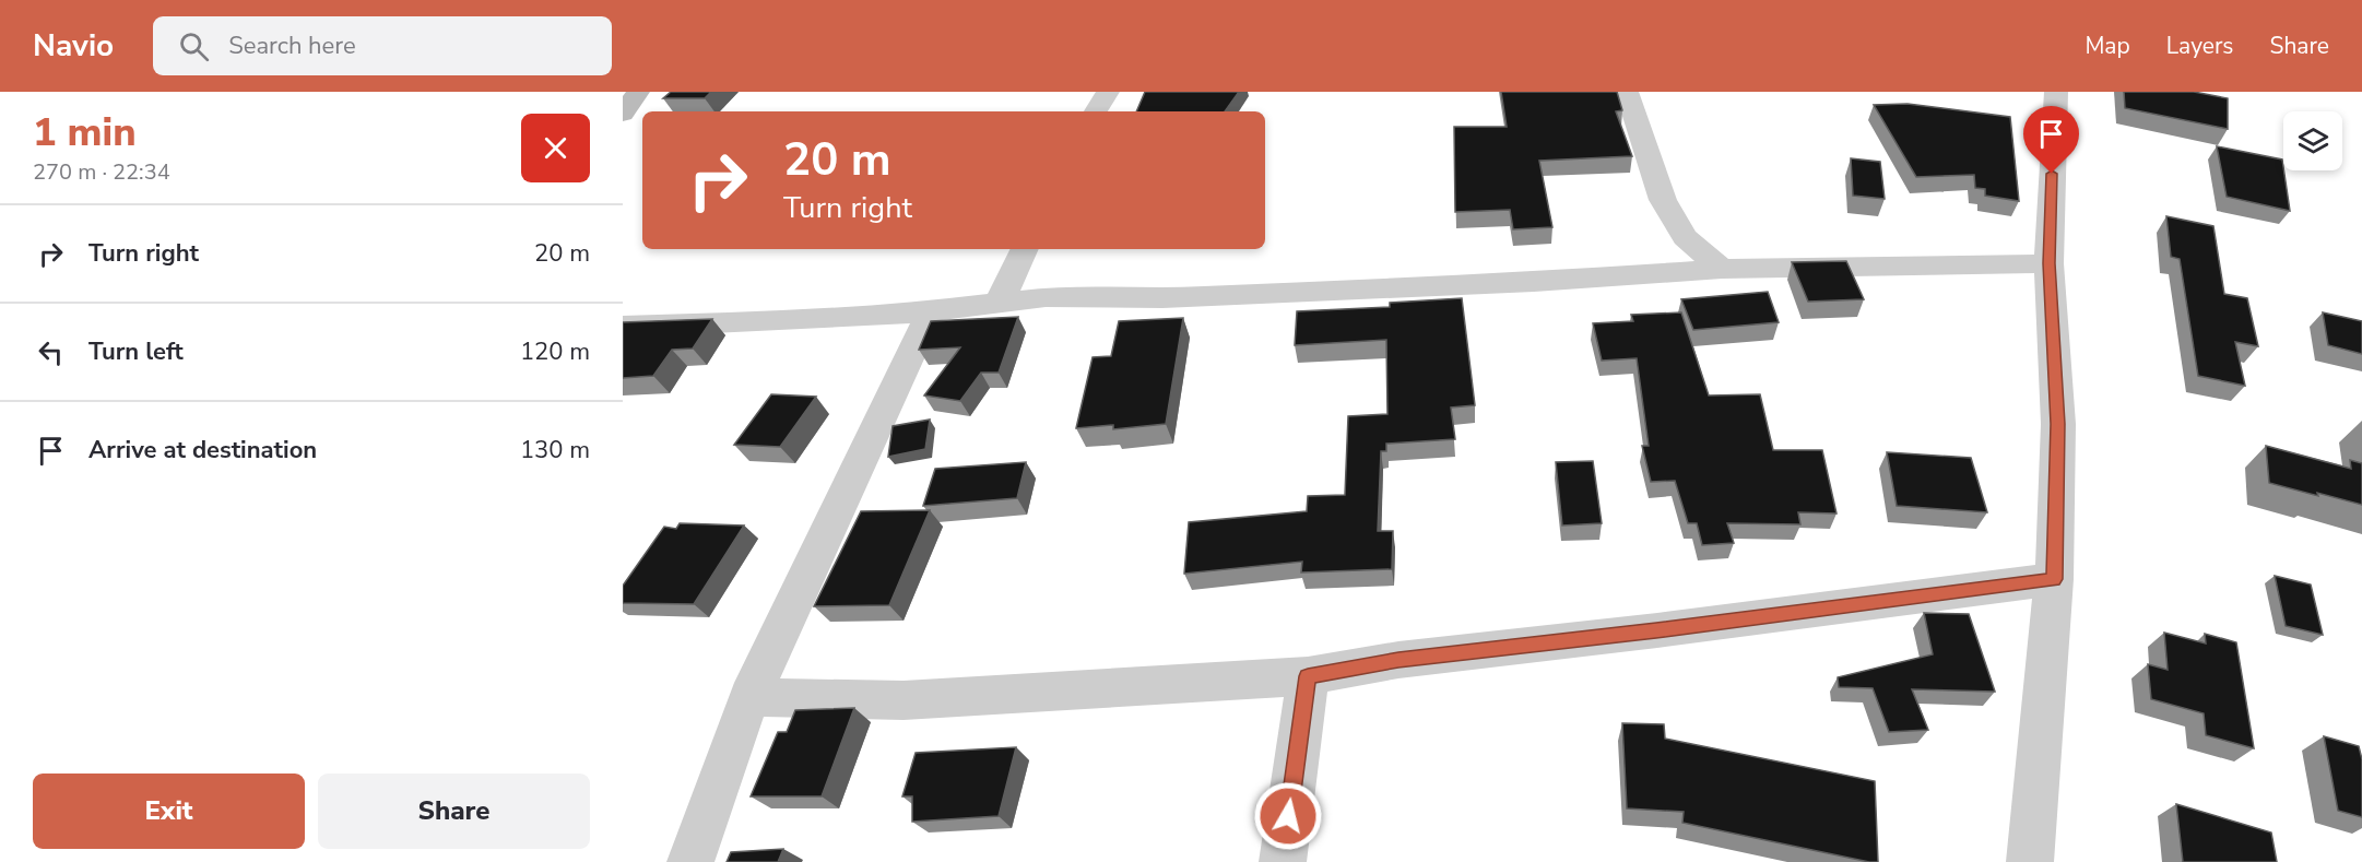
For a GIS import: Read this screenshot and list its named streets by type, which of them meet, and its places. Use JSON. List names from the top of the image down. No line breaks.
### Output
{"page":{"header":"Navio","search":"Search here","nav":["Map","Layers","Share"],"heading":["1 min","270 m · 22:34"],"turn":["20 m","Turn right"],"list":[{"name":"Turn right","value":"20 m"},{"name":"Turn left","value":"120 m"},{"name":"Arrive at destination","value":"130 m"}],"buttons":["Exit","Share"]}}
